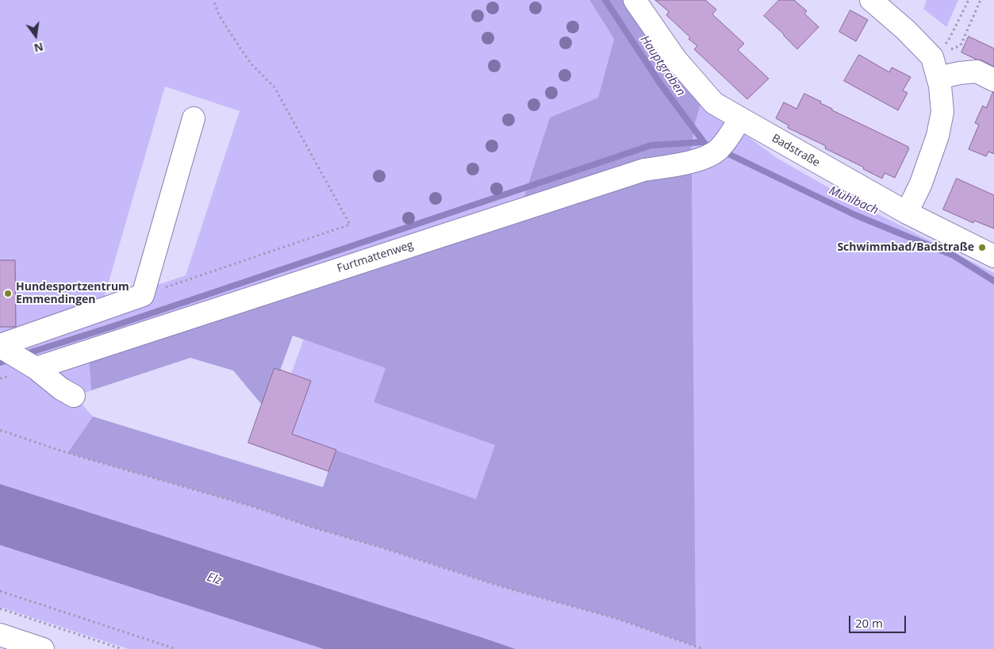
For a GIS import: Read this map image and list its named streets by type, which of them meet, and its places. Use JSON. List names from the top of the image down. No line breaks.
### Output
{"streets":{"street":["Badstraße","Furtmattenweg"]},"crossings":[["Badstraße","Furtmattenweg"]],"water":["Hauptgraben","Mühlbach","Elz"],"places":["Schwimmbad/Badstraße","Hundesportzentrum Emmendingen"],"scale_bar":"20 m","north":"bottom"}
